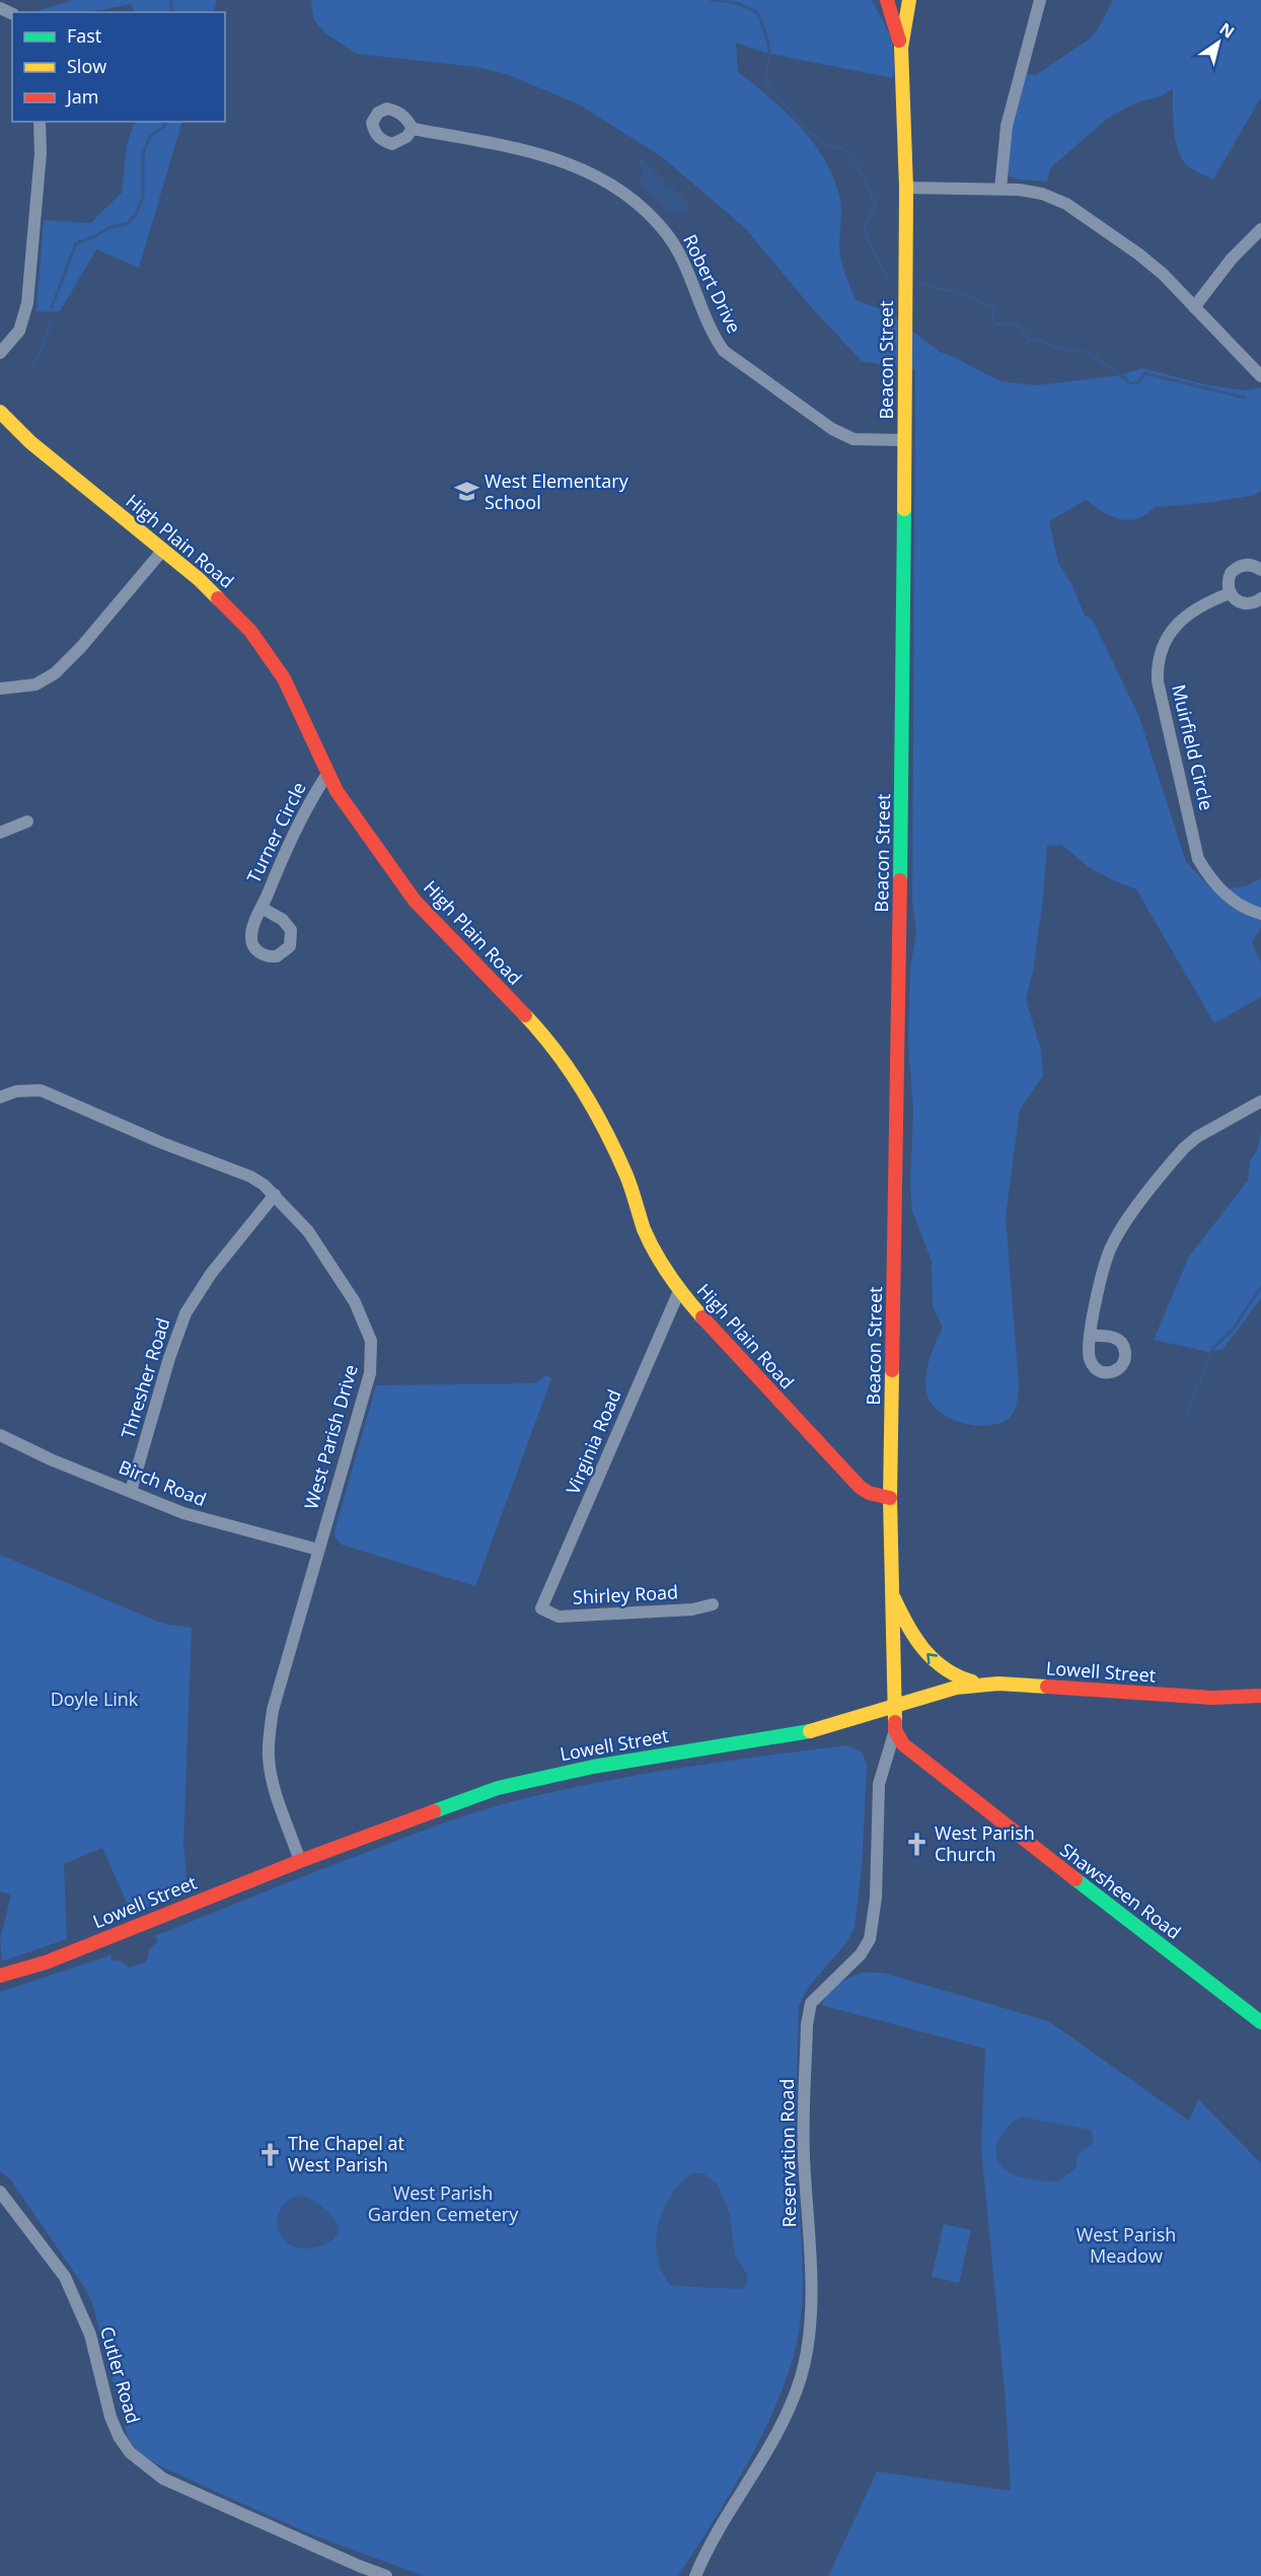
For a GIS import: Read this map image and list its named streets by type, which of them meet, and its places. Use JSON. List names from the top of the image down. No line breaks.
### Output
{"streets":{"main road":["Beacon Street","High Plain Road","Lowell Street","Shawsheen Road"],"street":["Robert Drive","Muirfield Circle","Turner Circle","Thresher Road","West Parish Drive","Virginia Road","Birch Road","Shirley Road","Reservation Road","Cutler Road"]},"crossings":[["Robert Drive","Beacon Street"],["Beacon Street","High Plain Road"],["Beacon Street","Lowell Street"],["High Plain Road","Turner Circle"],["High Plain Road","Virginia Road"],["Thresher Road","West Parish Drive"],["Thresher Road","Birch Road"],["West Parish Drive","Birch Road"],["West Parish Drive","Lowell Street"],["Virginia Road","Shirley Road"],["Shawsheen Road","Reservation Road"]],"parks":["Doyle Link","West Parish Garden Cemetery","West Parish Meadow"],"places":{"school or university":["West Elementary School"],"church":["West Parish Church","The Chapel at West Parish"]},"legend":["Fast","Slow","Jam"],"north":"top right"}
